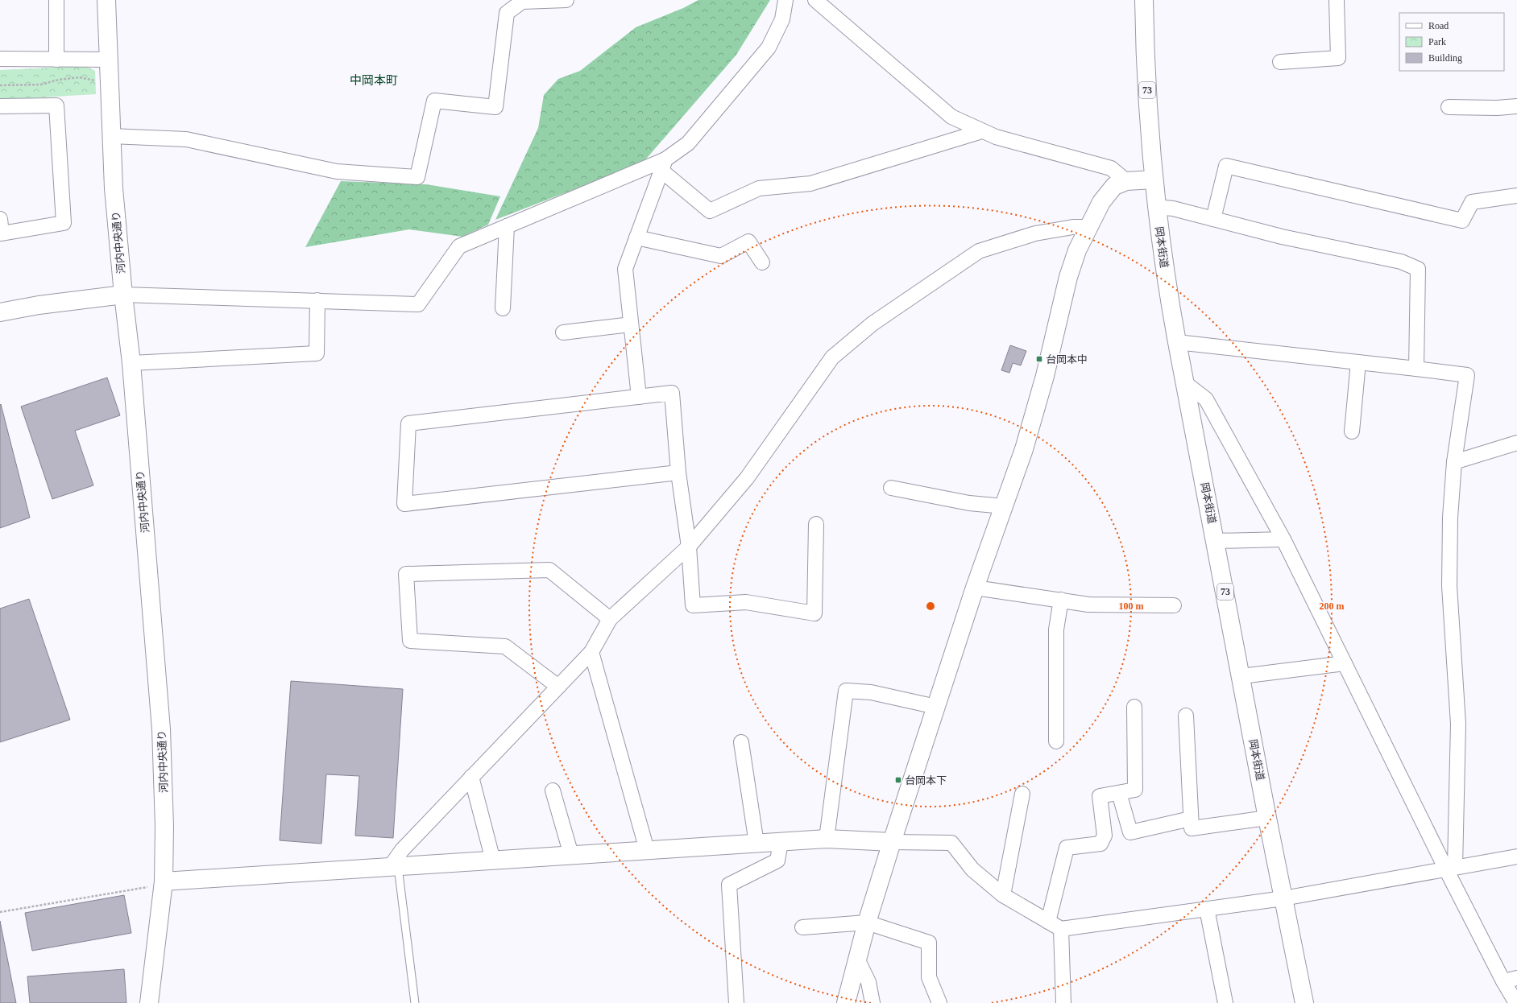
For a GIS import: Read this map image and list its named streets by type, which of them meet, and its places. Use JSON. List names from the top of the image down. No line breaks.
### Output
{"streets":{"street":["73","河内中央通り","岡本街道"]},"districts":["中岡本町"],"places":{"transit":["台岡本中","台岡本下"]},"legend":["Road","Park","Building"],"rings":["100 m","200 m"]}
